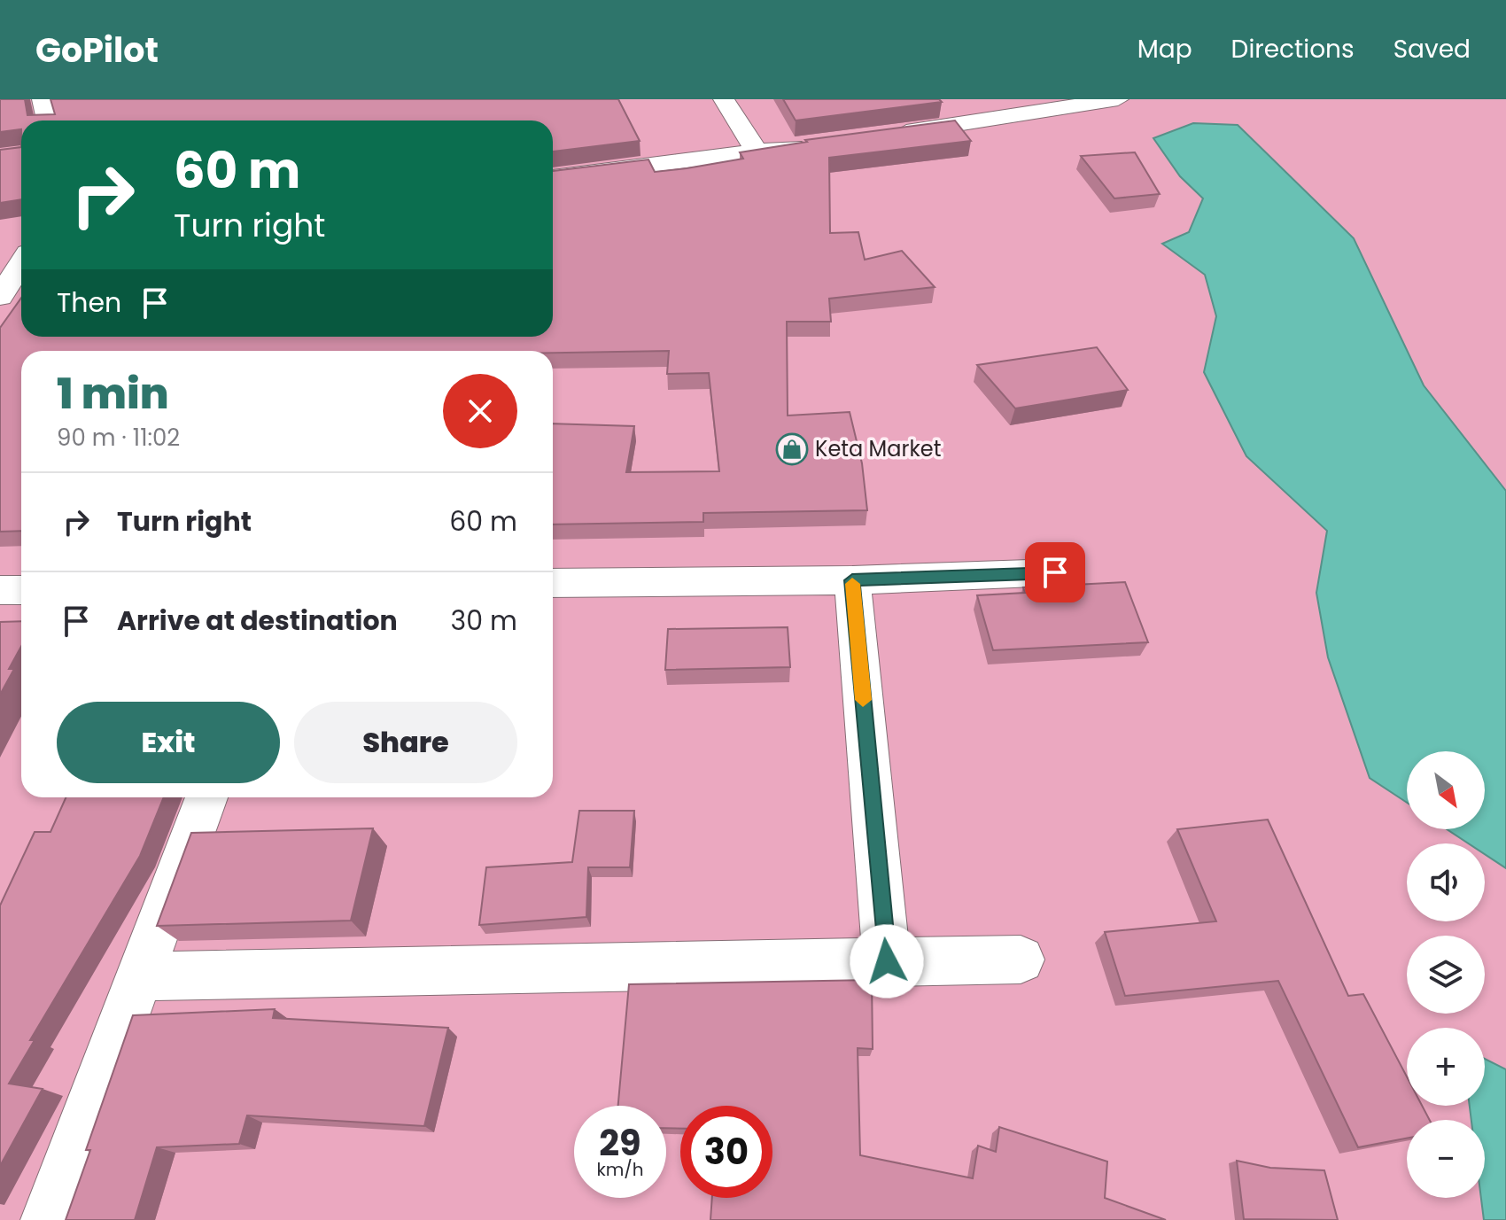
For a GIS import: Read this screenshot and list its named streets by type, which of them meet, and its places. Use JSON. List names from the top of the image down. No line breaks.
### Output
{"places":{"shop":["Keta Market"]},"north":"bottom right","page":{"header":"GoPilot","nav":["Map","Directions","Saved"],"turn":["60 m","Turn right"],"then":"Then","heading":["1 min","90 m · 11:02"],"list":[{"name":"Turn right","value":"60 m"},{"name":"Arrive at destination","value":"30 m"}],"buttons":["Exit","Share"],"map_buttons":["+","−"],"speed":"29 km/h","limit":"30"}}
